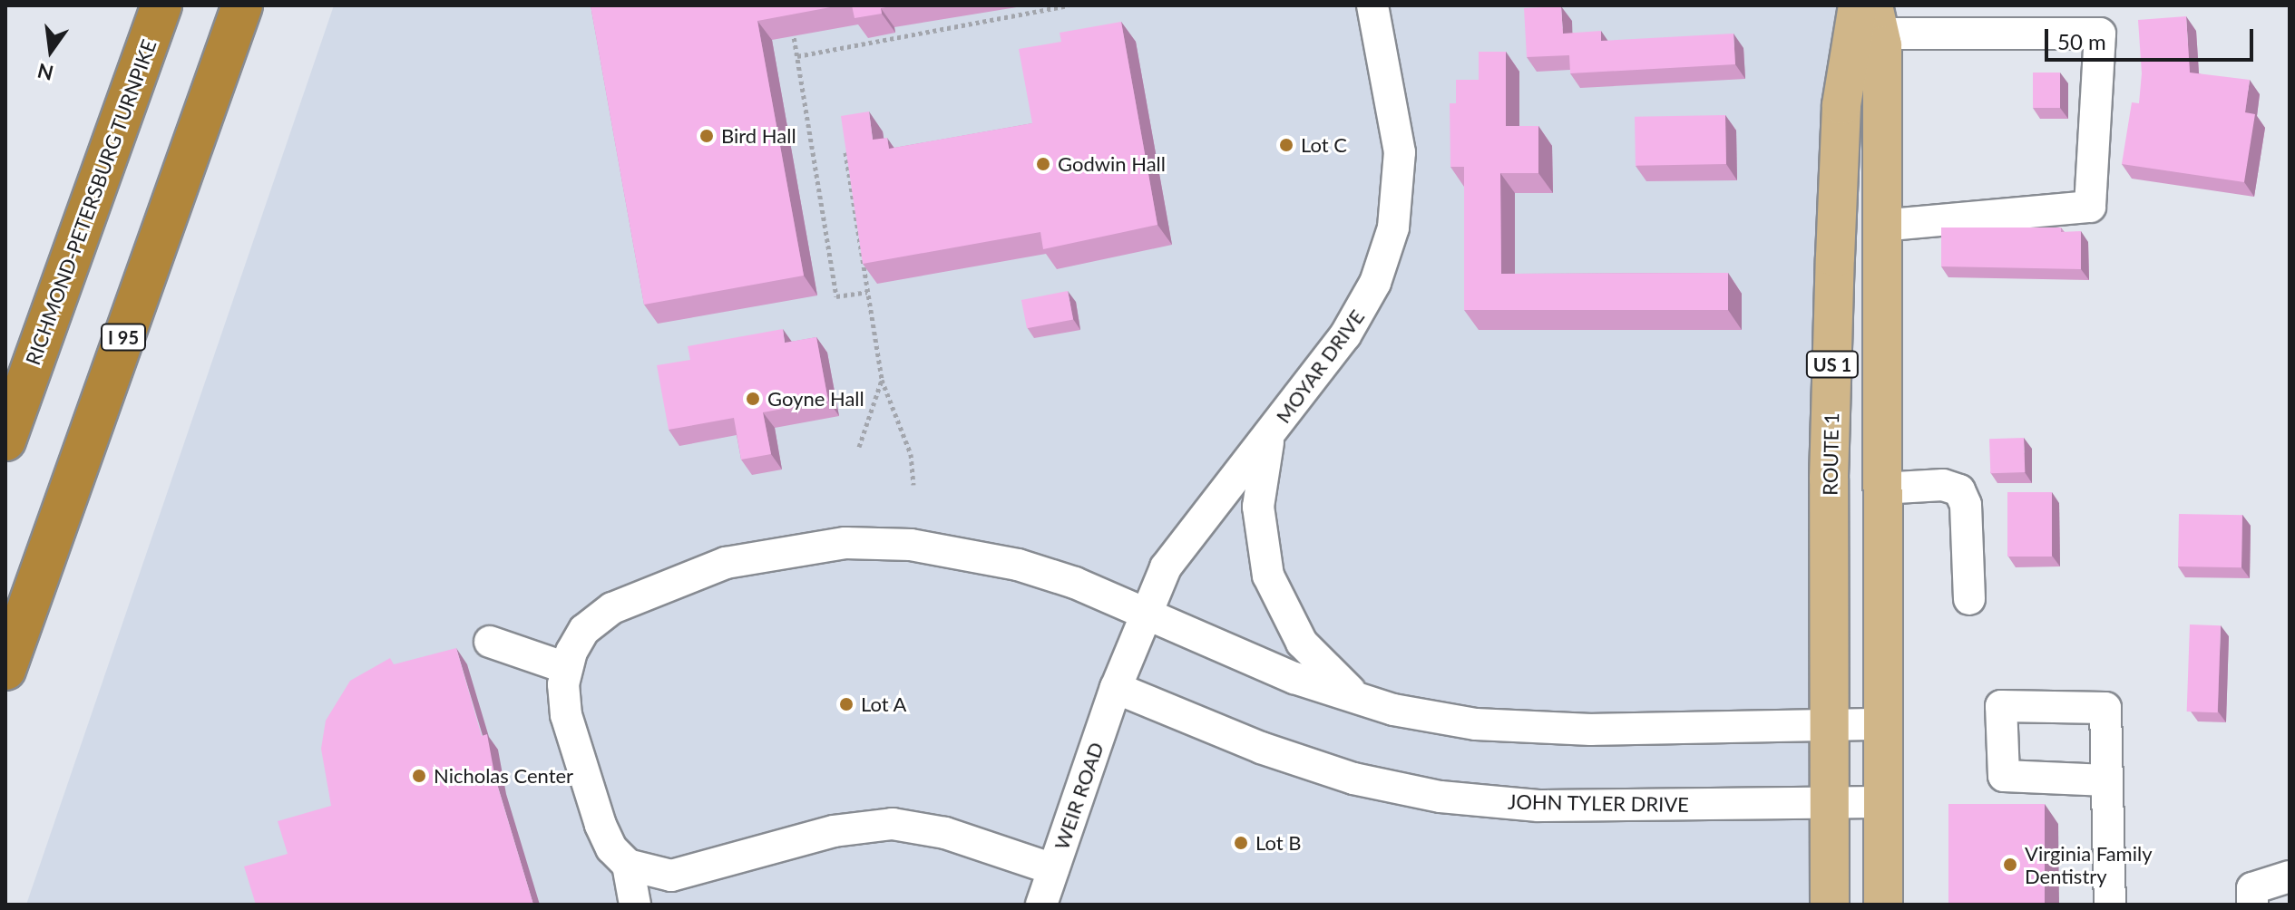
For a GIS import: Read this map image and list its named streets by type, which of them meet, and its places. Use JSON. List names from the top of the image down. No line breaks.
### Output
{"streets":{"highway":["RICHMOND-PETERSBURG TURNPIKE","I 95"],"main road":["US 1","ROUTE 1"],"lane":["MOYAR DRIVE","WEIR ROAD","JOHN TYLER DRIVE"]},"crossings":[["US 1","ROUTE 1"],["US 1","JOHN TYLER DRIVE"],["MOYAR DRIVE","WEIR ROAD"],["MOYAR DRIVE","JOHN TYLER DRIVE"],["ROUTE 1","JOHN TYLER DRIVE"],["WEIR ROAD","JOHN TYLER DRIVE"]],"places":["Bird Hall","Lot C","Godwin Hall","Goyne Hall","Lot A","Nicholas Center","Lot B","Virginia Family Dentistry"],"scale_bar":"50 m","north":"bottom"}
